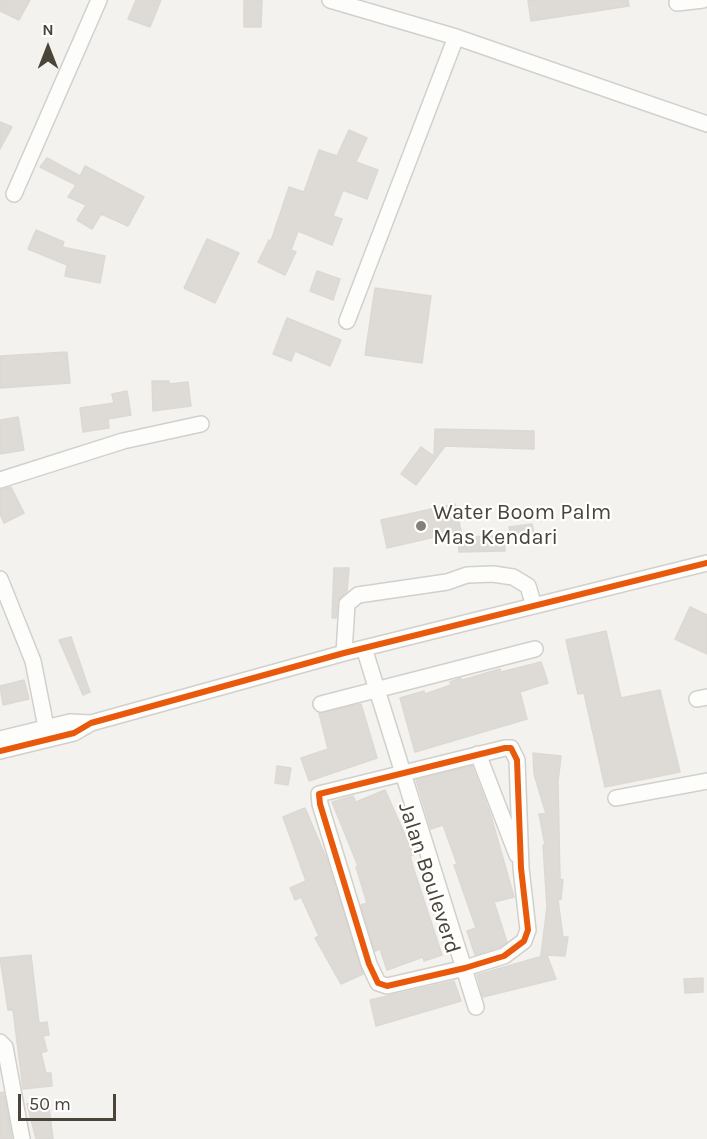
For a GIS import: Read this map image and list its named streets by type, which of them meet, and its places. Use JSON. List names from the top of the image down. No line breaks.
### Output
{"streets":{"street":["Jalan Bouleverd"]},"places":["Water Boom Palm Mas Kendari"],"scale_bar":"50 m","north":"top"}
